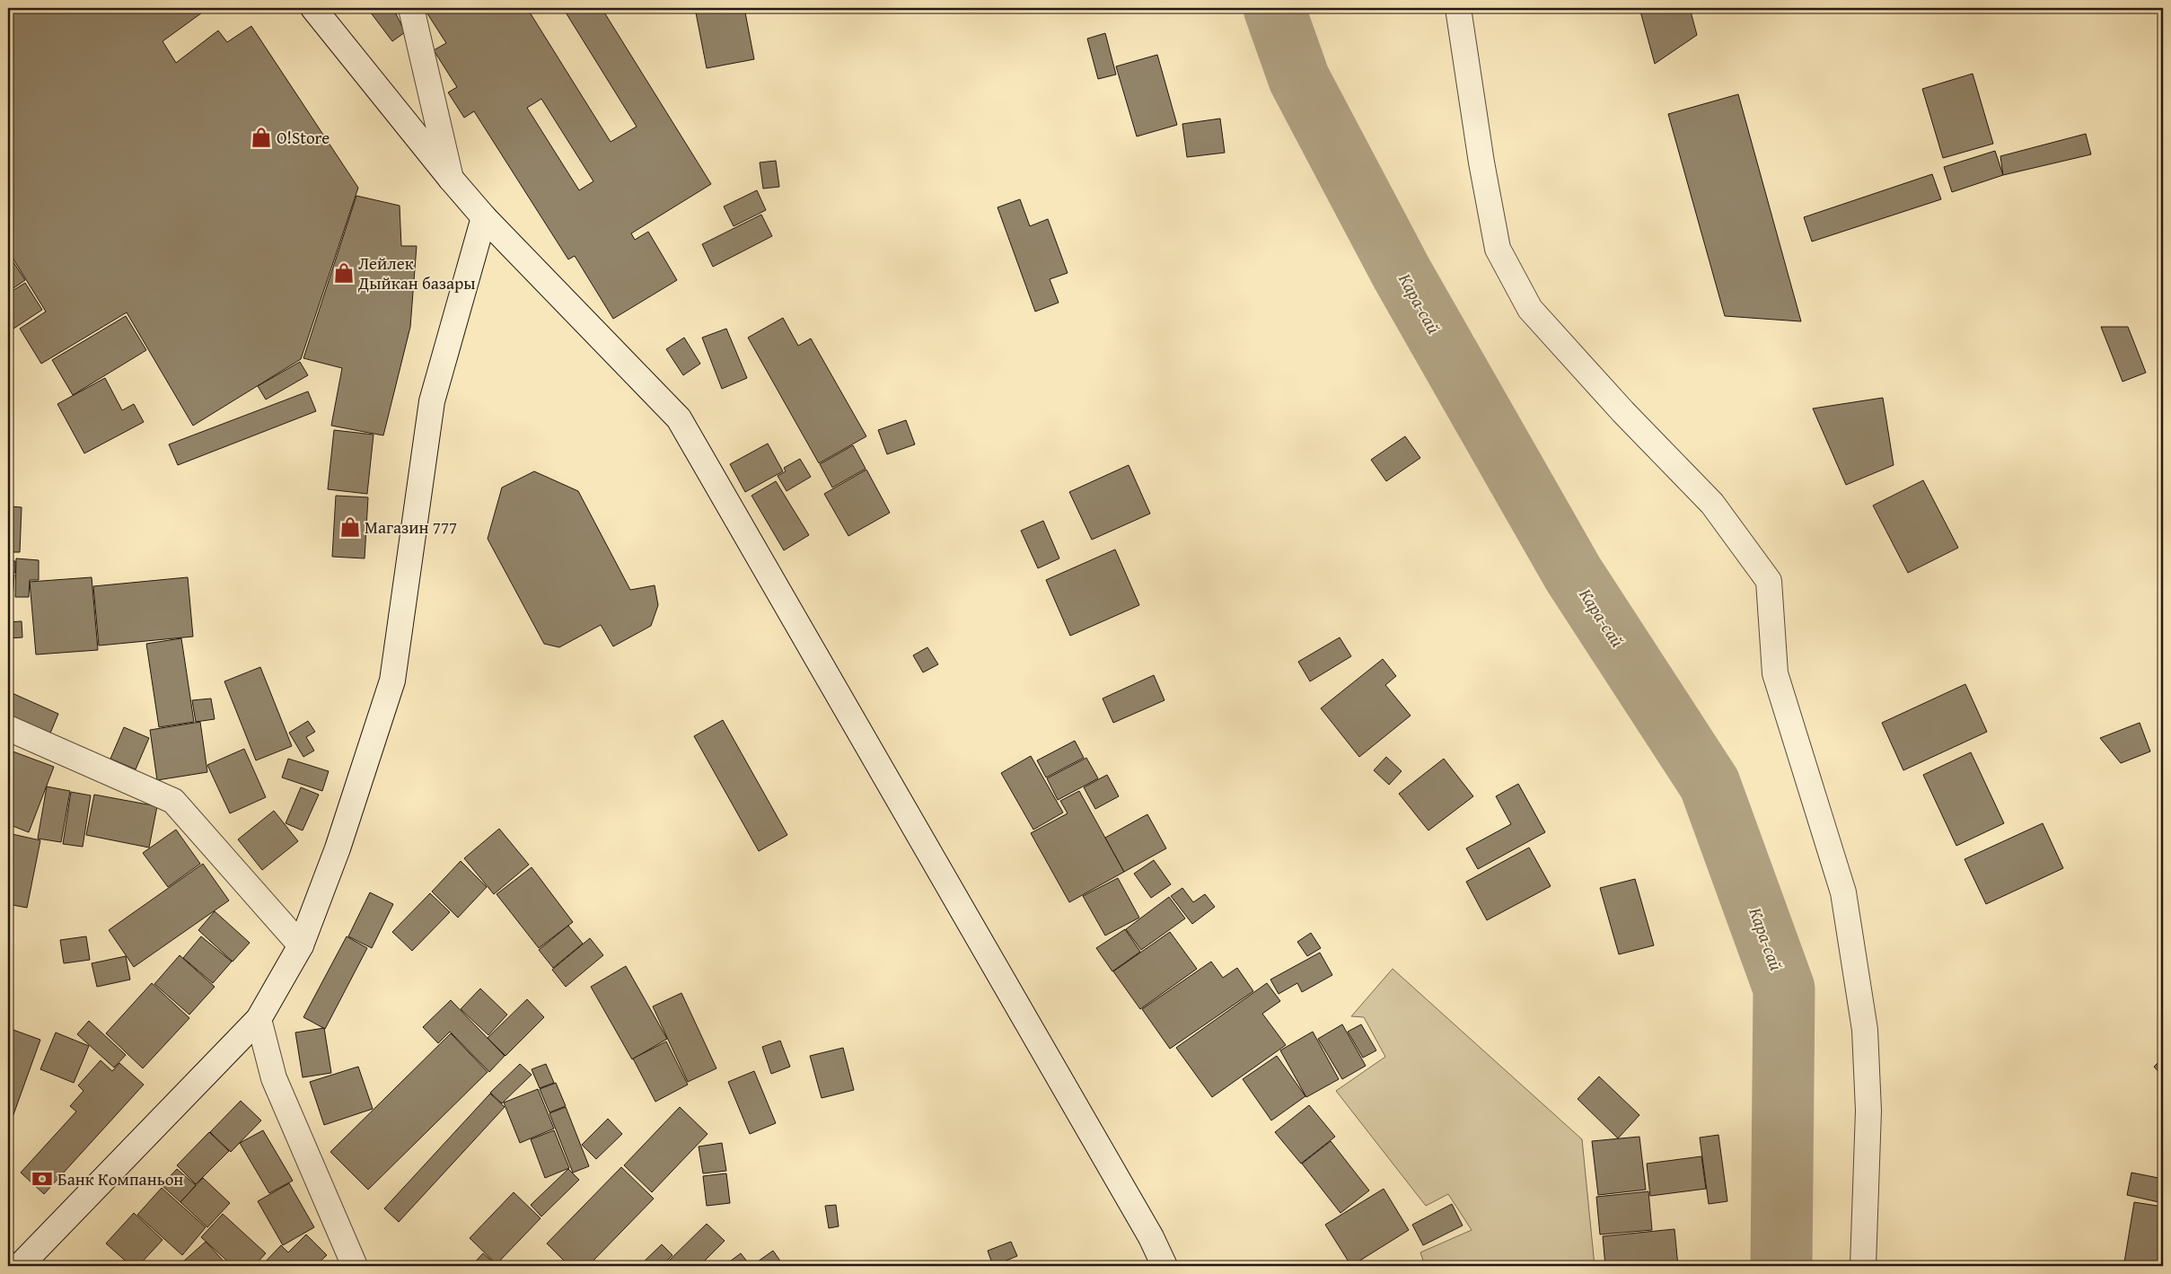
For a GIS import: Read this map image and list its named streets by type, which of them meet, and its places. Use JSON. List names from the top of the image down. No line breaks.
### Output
{"water":["Кара-сай"],"places":{"shop":["O!Store","Лейлек Дыйкан базары","Магазин 777"],"bank":["Банк Компаньон"]}}
